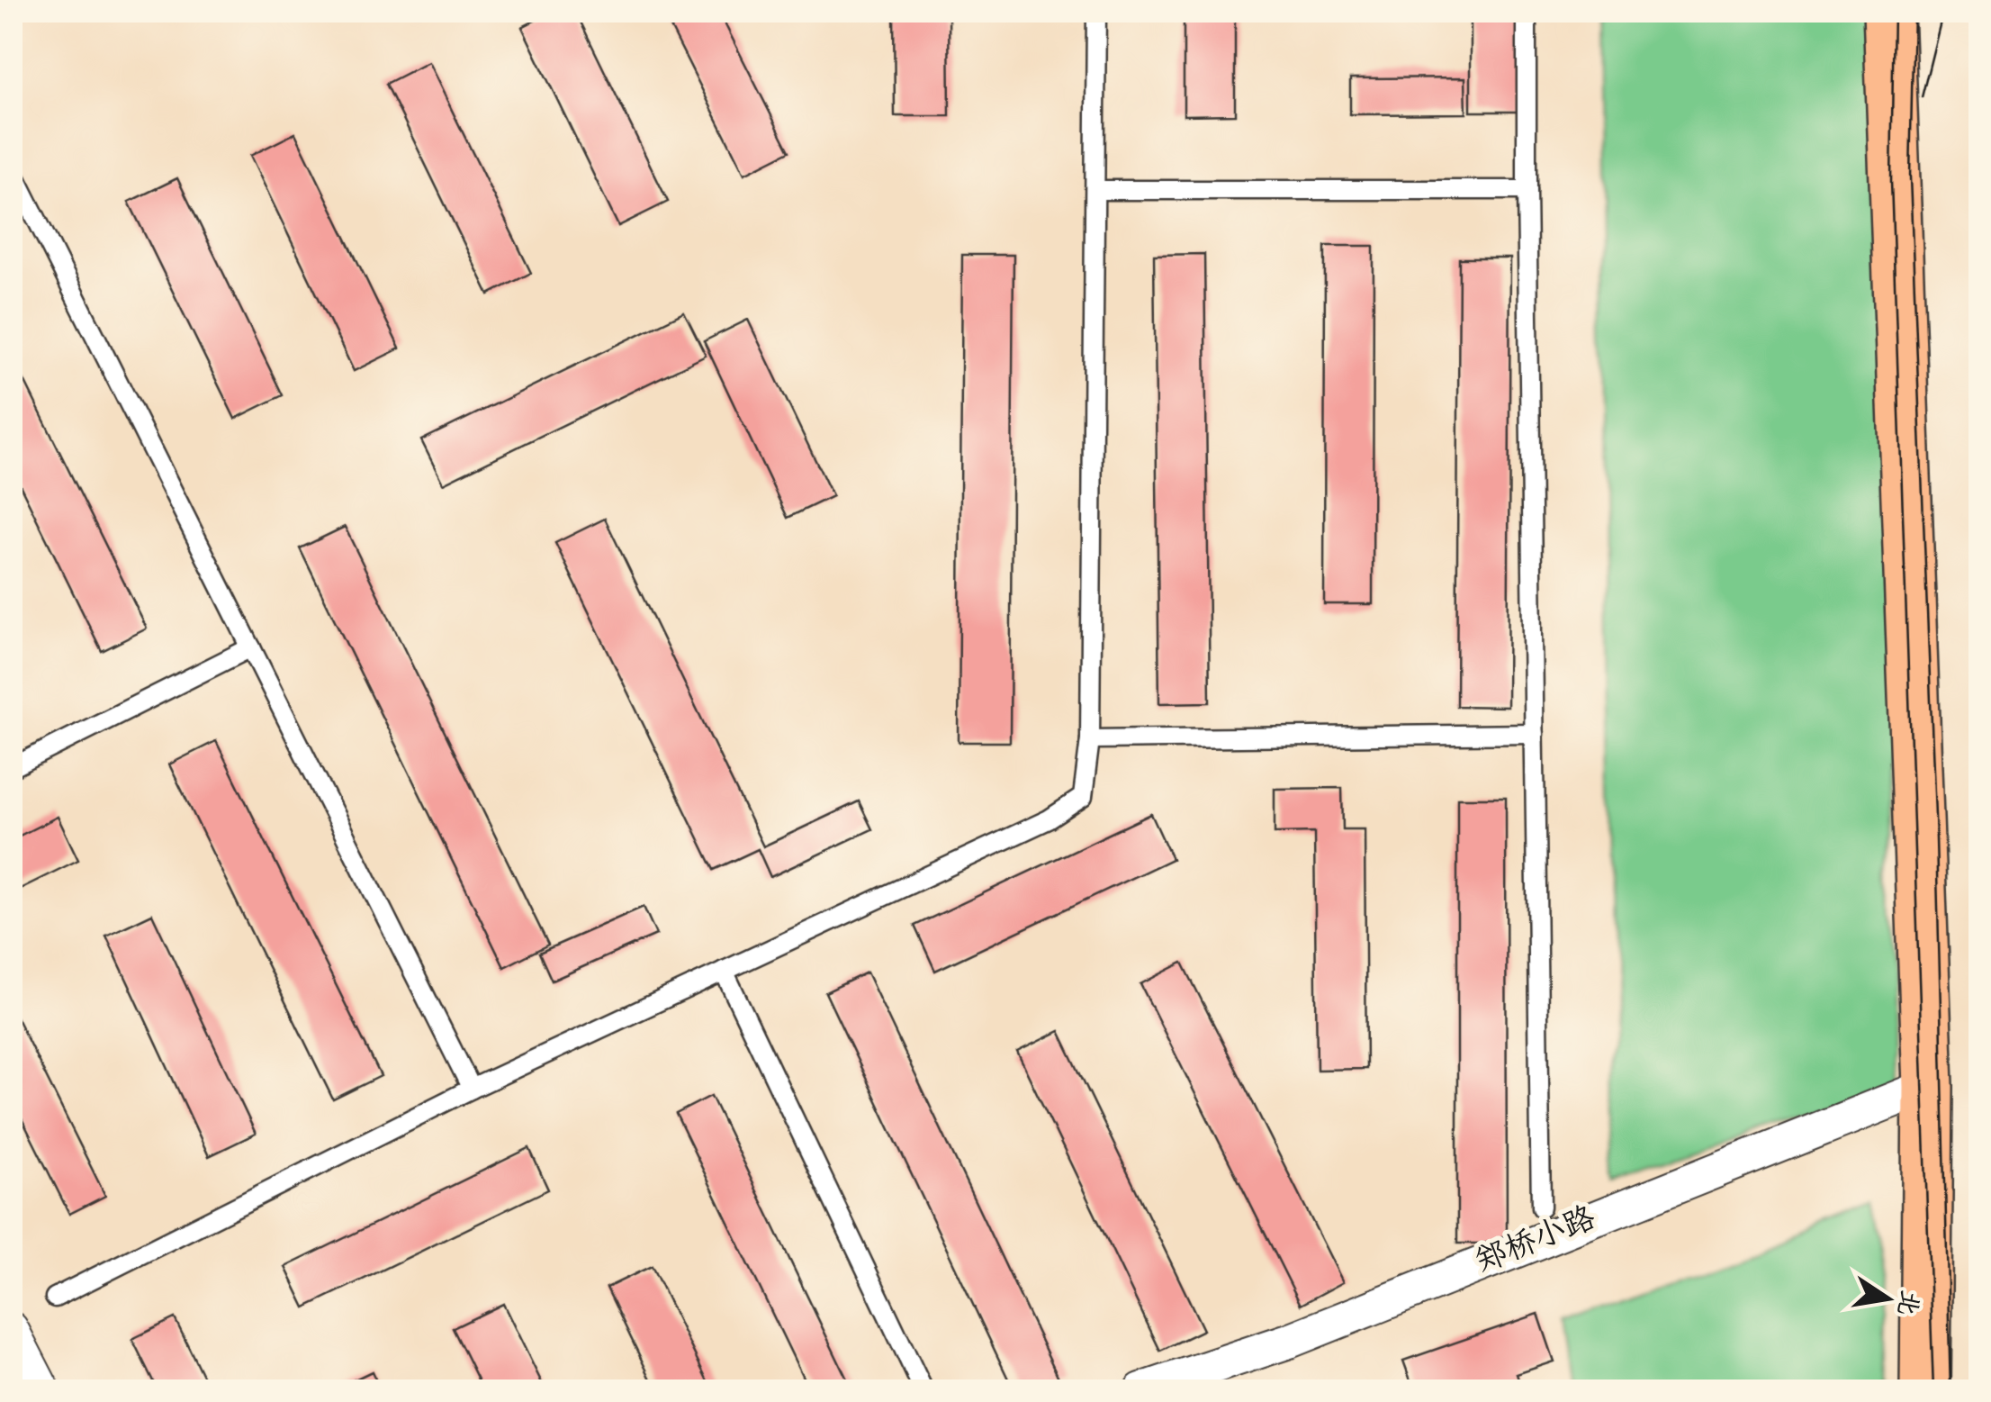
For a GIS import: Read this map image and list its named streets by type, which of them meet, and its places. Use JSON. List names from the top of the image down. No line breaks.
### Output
{"streets":{"street":["郑桥小路"]},"north":"right"}
